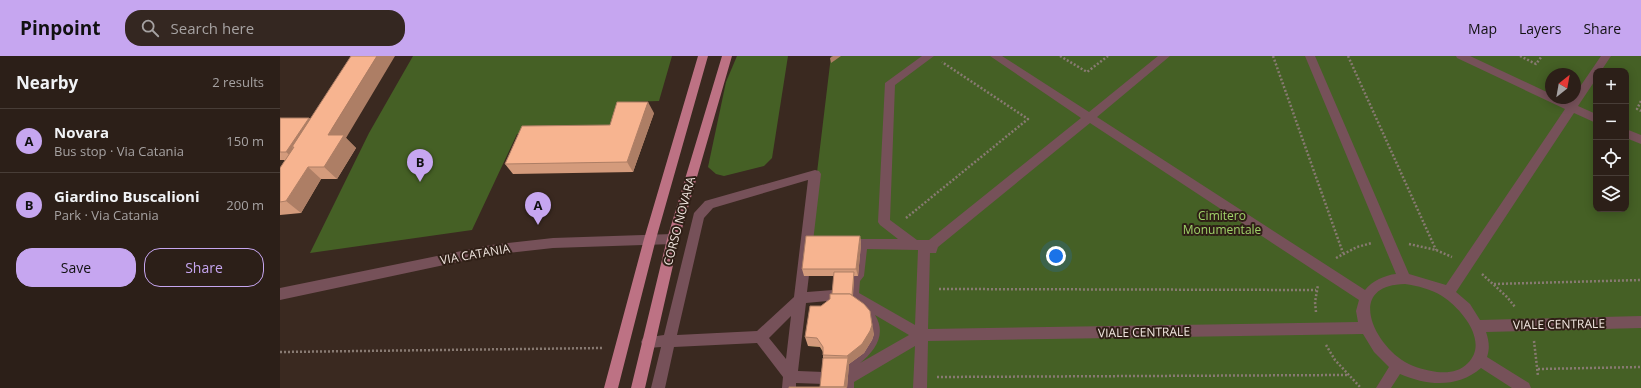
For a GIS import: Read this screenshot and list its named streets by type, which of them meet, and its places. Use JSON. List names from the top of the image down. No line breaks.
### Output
{"streets":{"main road":["CORSO NOVARA"],"street":["VIA CATANIA","VIALE CENTRALE"]},"crossings":[["CORSO NOVARA","VIA CATANIA"]],"parks":["Cimitero Monumentale"],"north":"top right","page":{"header":"Pinpoint","search":"Search here","nav":["Map","Layers","Share"],"heading":["Nearby","2 results"],"map_buttons":["+","−"],"list":[{"mark":"A","name":"Novara","note":"Bus stop · Via Catania","value":"150 m"},{"mark":"B","name":"Giardino Buscalioni","note":"Park · Via Catania","value":"200 m"}],"pins":["B","A"],"buttons":["Save","Share"]}}
